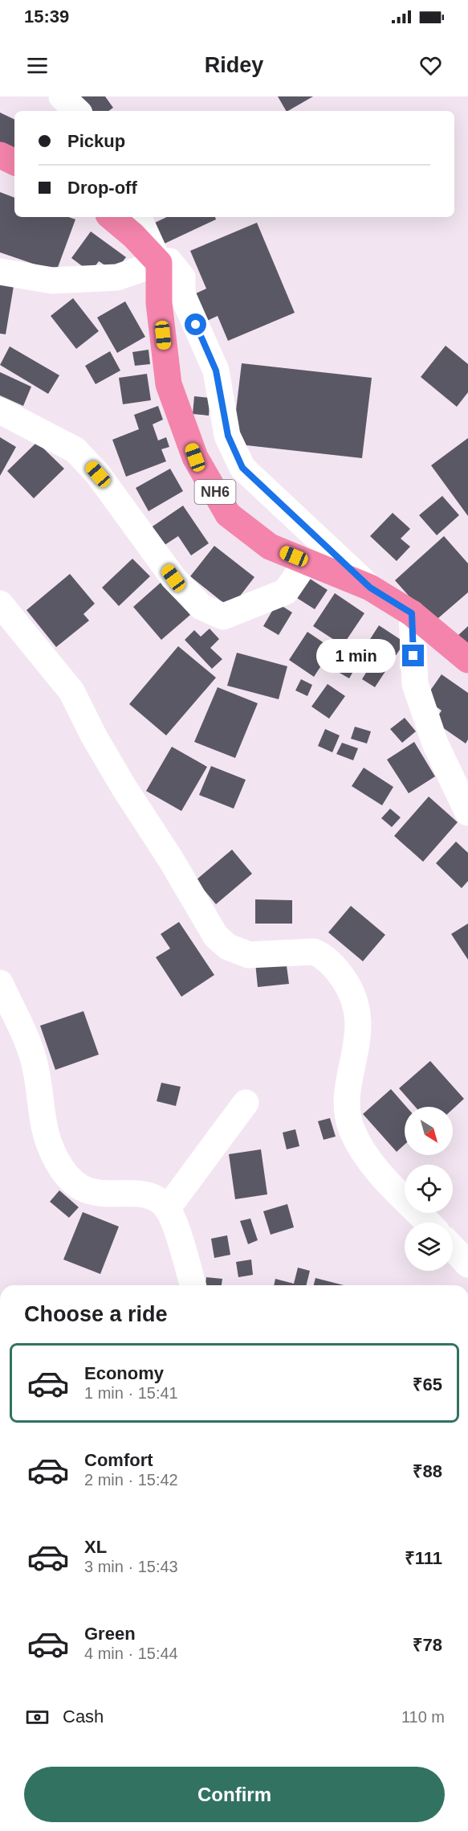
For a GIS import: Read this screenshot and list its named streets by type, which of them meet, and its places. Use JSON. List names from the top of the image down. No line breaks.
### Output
{"streets":{"highway":["NH6"]},"north":"bottom right","page":{"status":"15:39","header":"Ridey","banner":["Pickup","Drop-off"],"bubble":"1 min","heading":"Choose a ride","list":[{"name":"Economy","note":"1 min · 15:41","value":"₹65"},{"name":"Comfort","note":"2 min · 15:42","value":"₹88"},{"name":"XL","note":"3 min · 15:43","value":"₹111"},{"name":"Green","note":"4 min · 15:44","value":"₹78"}],"pay":["Cash","110 m"],"buttons":"Confirm"}}
